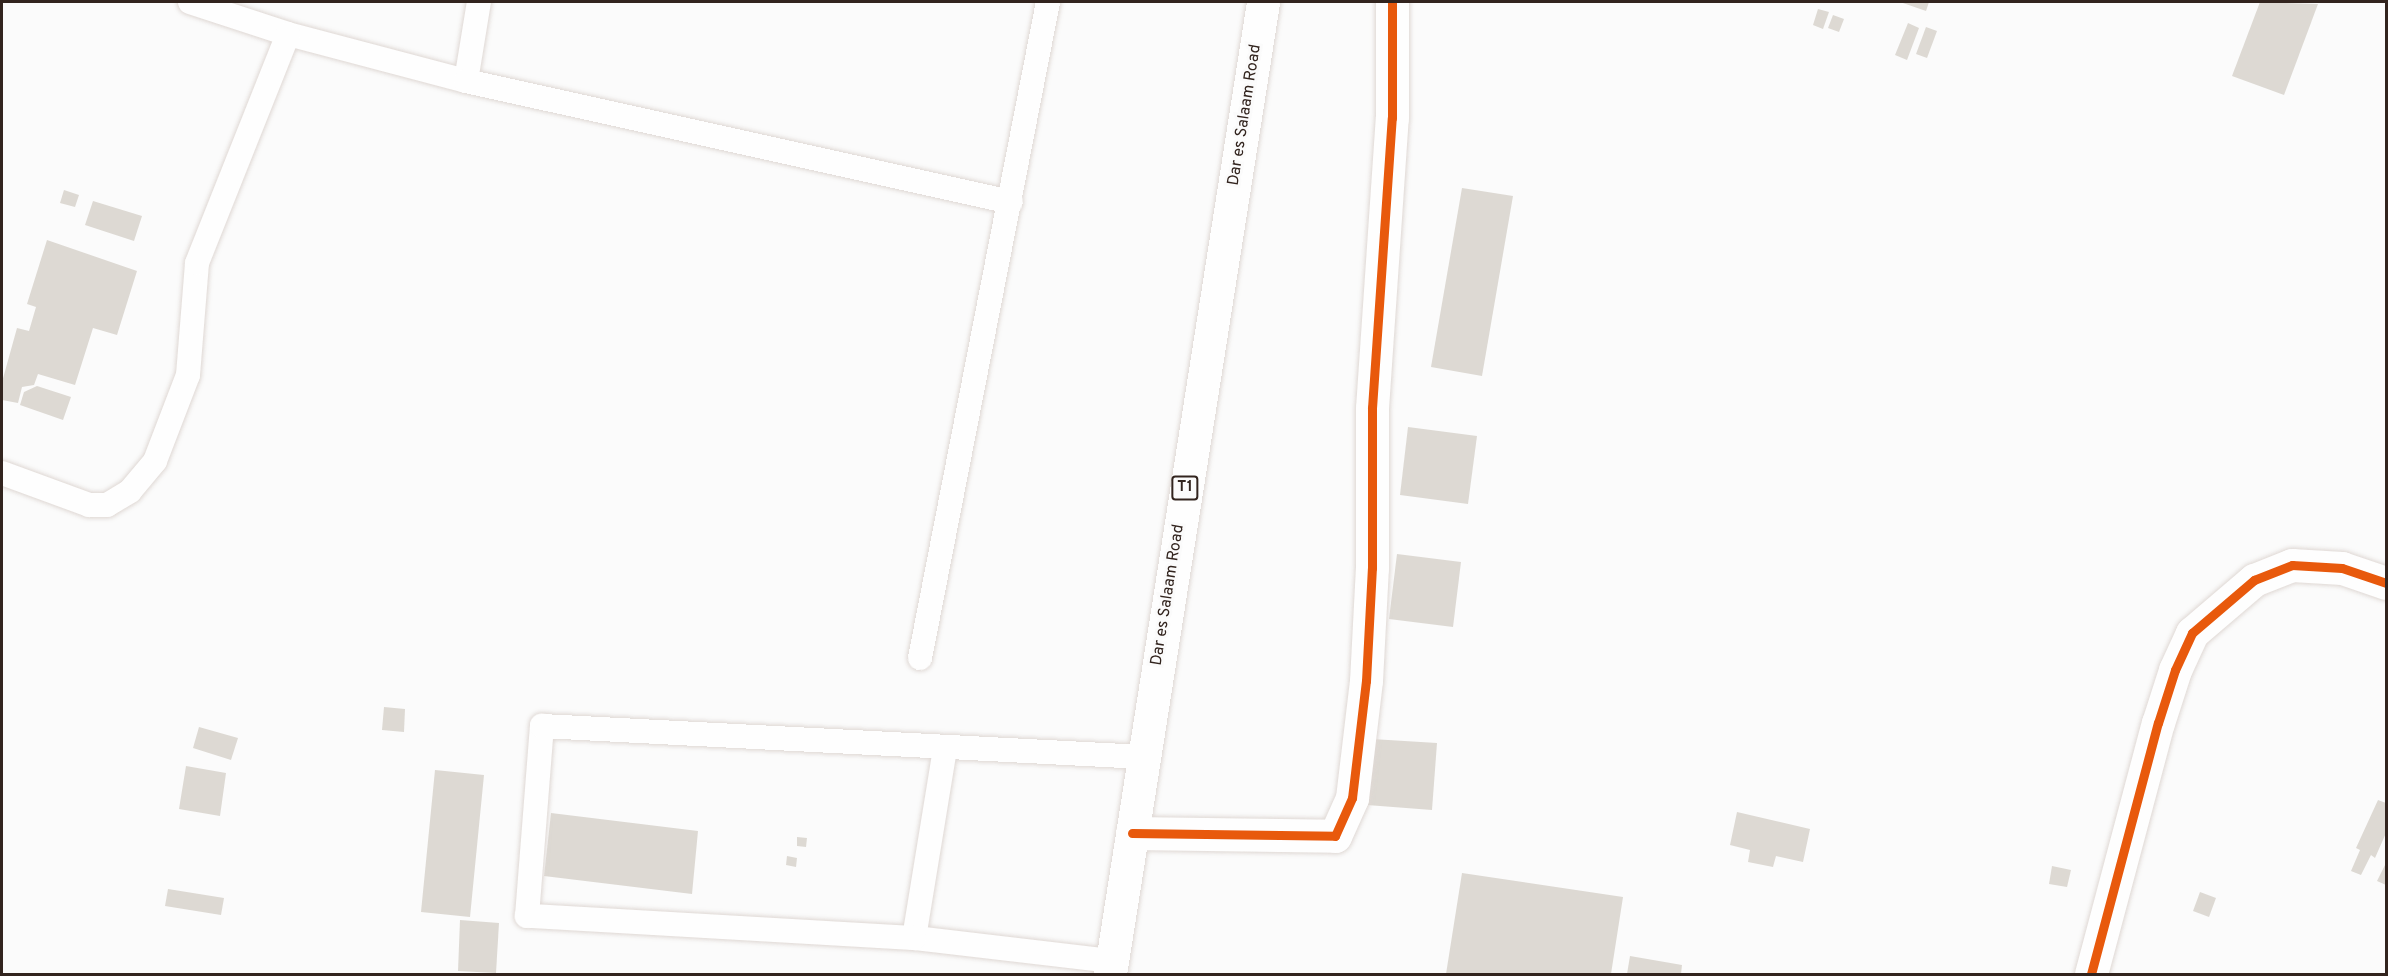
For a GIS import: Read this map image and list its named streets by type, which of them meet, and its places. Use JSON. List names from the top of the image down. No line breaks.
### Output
{"streets":{"main road":["Dar es Salaam Road","T1"]}}
